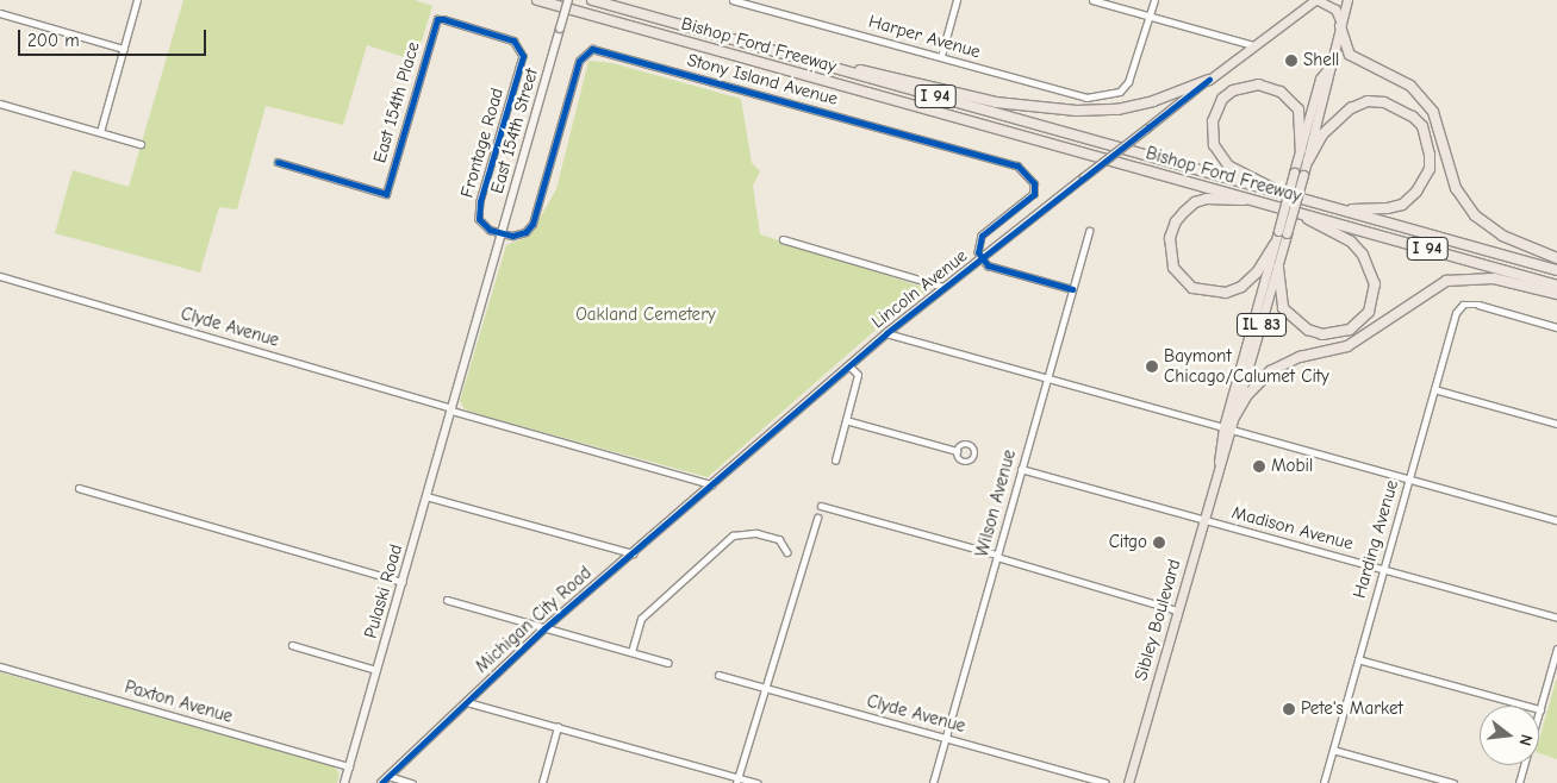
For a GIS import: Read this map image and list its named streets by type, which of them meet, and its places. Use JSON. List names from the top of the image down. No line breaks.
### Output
{"streets":{"highway":["Bishop Ford Freeway","I 94"],"main road":["Lincoln Avenue","IL 83","Sibley Boulevard"],"street":["Harper Avenue","Stony Island Avenue","East 154th Place","East 154th Street","Frontage Road","Clyde Avenue","Wilson Avenue","Madison Avenue","Harding Avenue","Pulaski Road","Michigan City Road","Paxton Avenue"]},"crossings":[["Stony Island Avenue","East 154th Street"],["Stony Island Avenue","Frontage Road"],["Stony Island Avenue","Lincoln Avenue"],["East 154th Place","Frontage Road"],["East 154th Street","Frontage Road"],["East 154th Street","Clyde Avenue"],["East 154th Street","Pulaski Road"],["Lincoln Avenue","Clyde Avenue"],["Lincoln Avenue","Michigan City Road"],["IL 83","Sibley Boulevard"],["Clyde Avenue","Wilson Avenue"],["Clyde Avenue","Pulaski Road"],["Clyde Avenue","Michigan City Road"],["Wilson Avenue","Madison Avenue"],["Madison Avenue","Harding Avenue"],["Madison Avenue","Sibley Boulevard"],["Pulaski Road","Paxton Avenue"]],"parks":["Oakland Cemetery"],"places":["Shell","Baymont Chicago/Calumet City","Mobil","Citgo","Pete's Market"],"scale_bar":"200 m","north":"right"}
